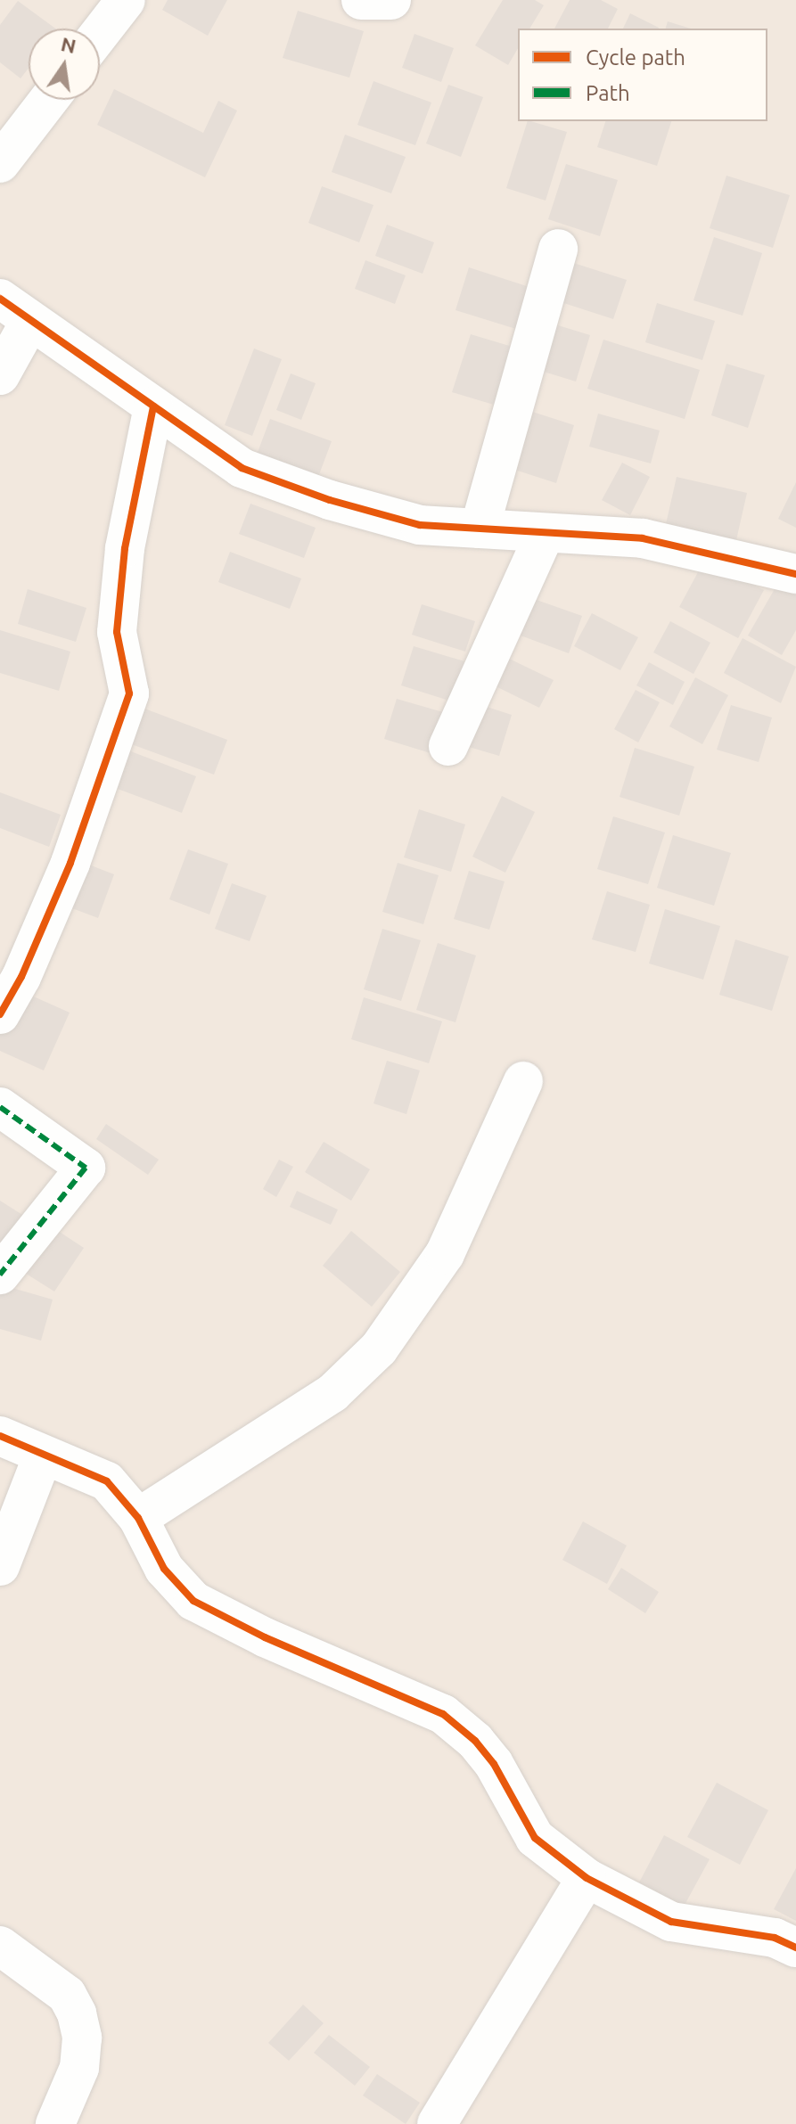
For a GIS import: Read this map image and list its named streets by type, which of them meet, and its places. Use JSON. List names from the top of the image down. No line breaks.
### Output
{"legend":["Cycle path","Path"],"north":"top"}
